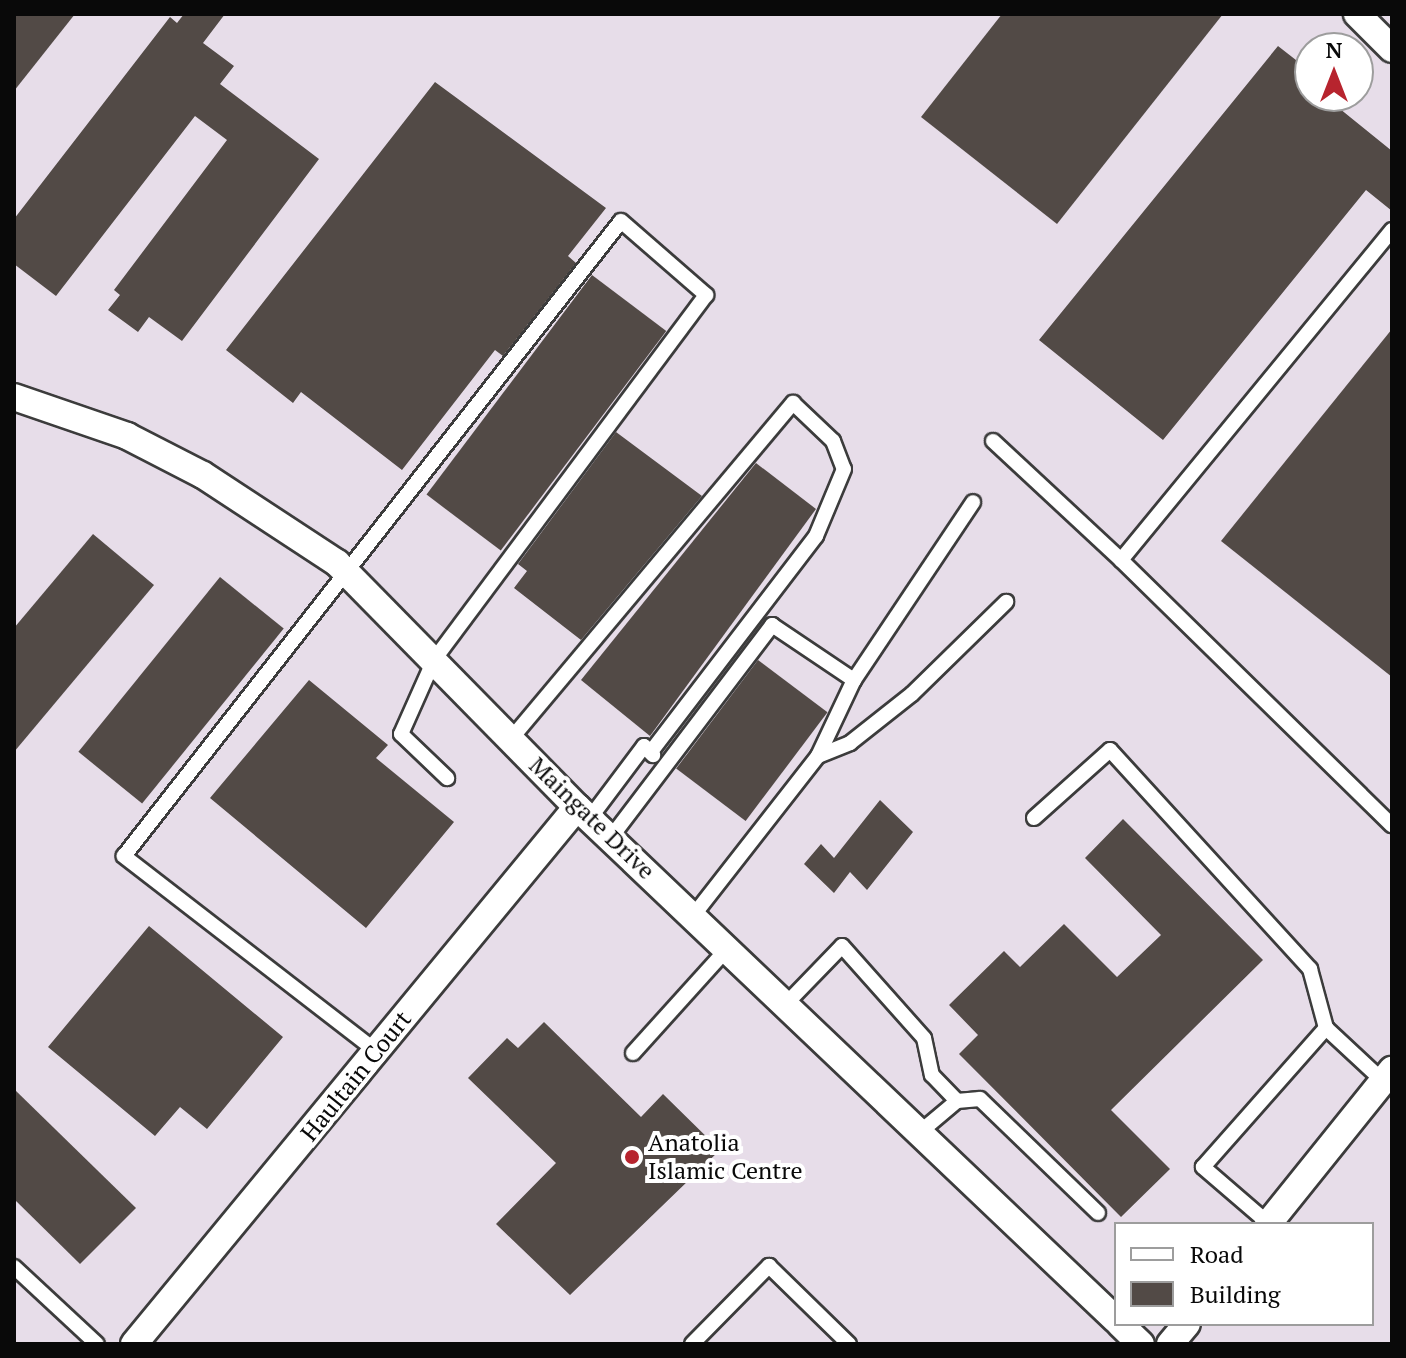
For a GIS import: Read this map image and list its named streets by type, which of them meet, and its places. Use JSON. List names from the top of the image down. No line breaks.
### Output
{"streets":{"street":["Maingate Drive","Haultain Court"]},"crossings":[["Maingate Drive","Haultain Court"]],"places":["Anatolia Islamic Centre"],"legend":["Road","Building"],"north":"top"}
